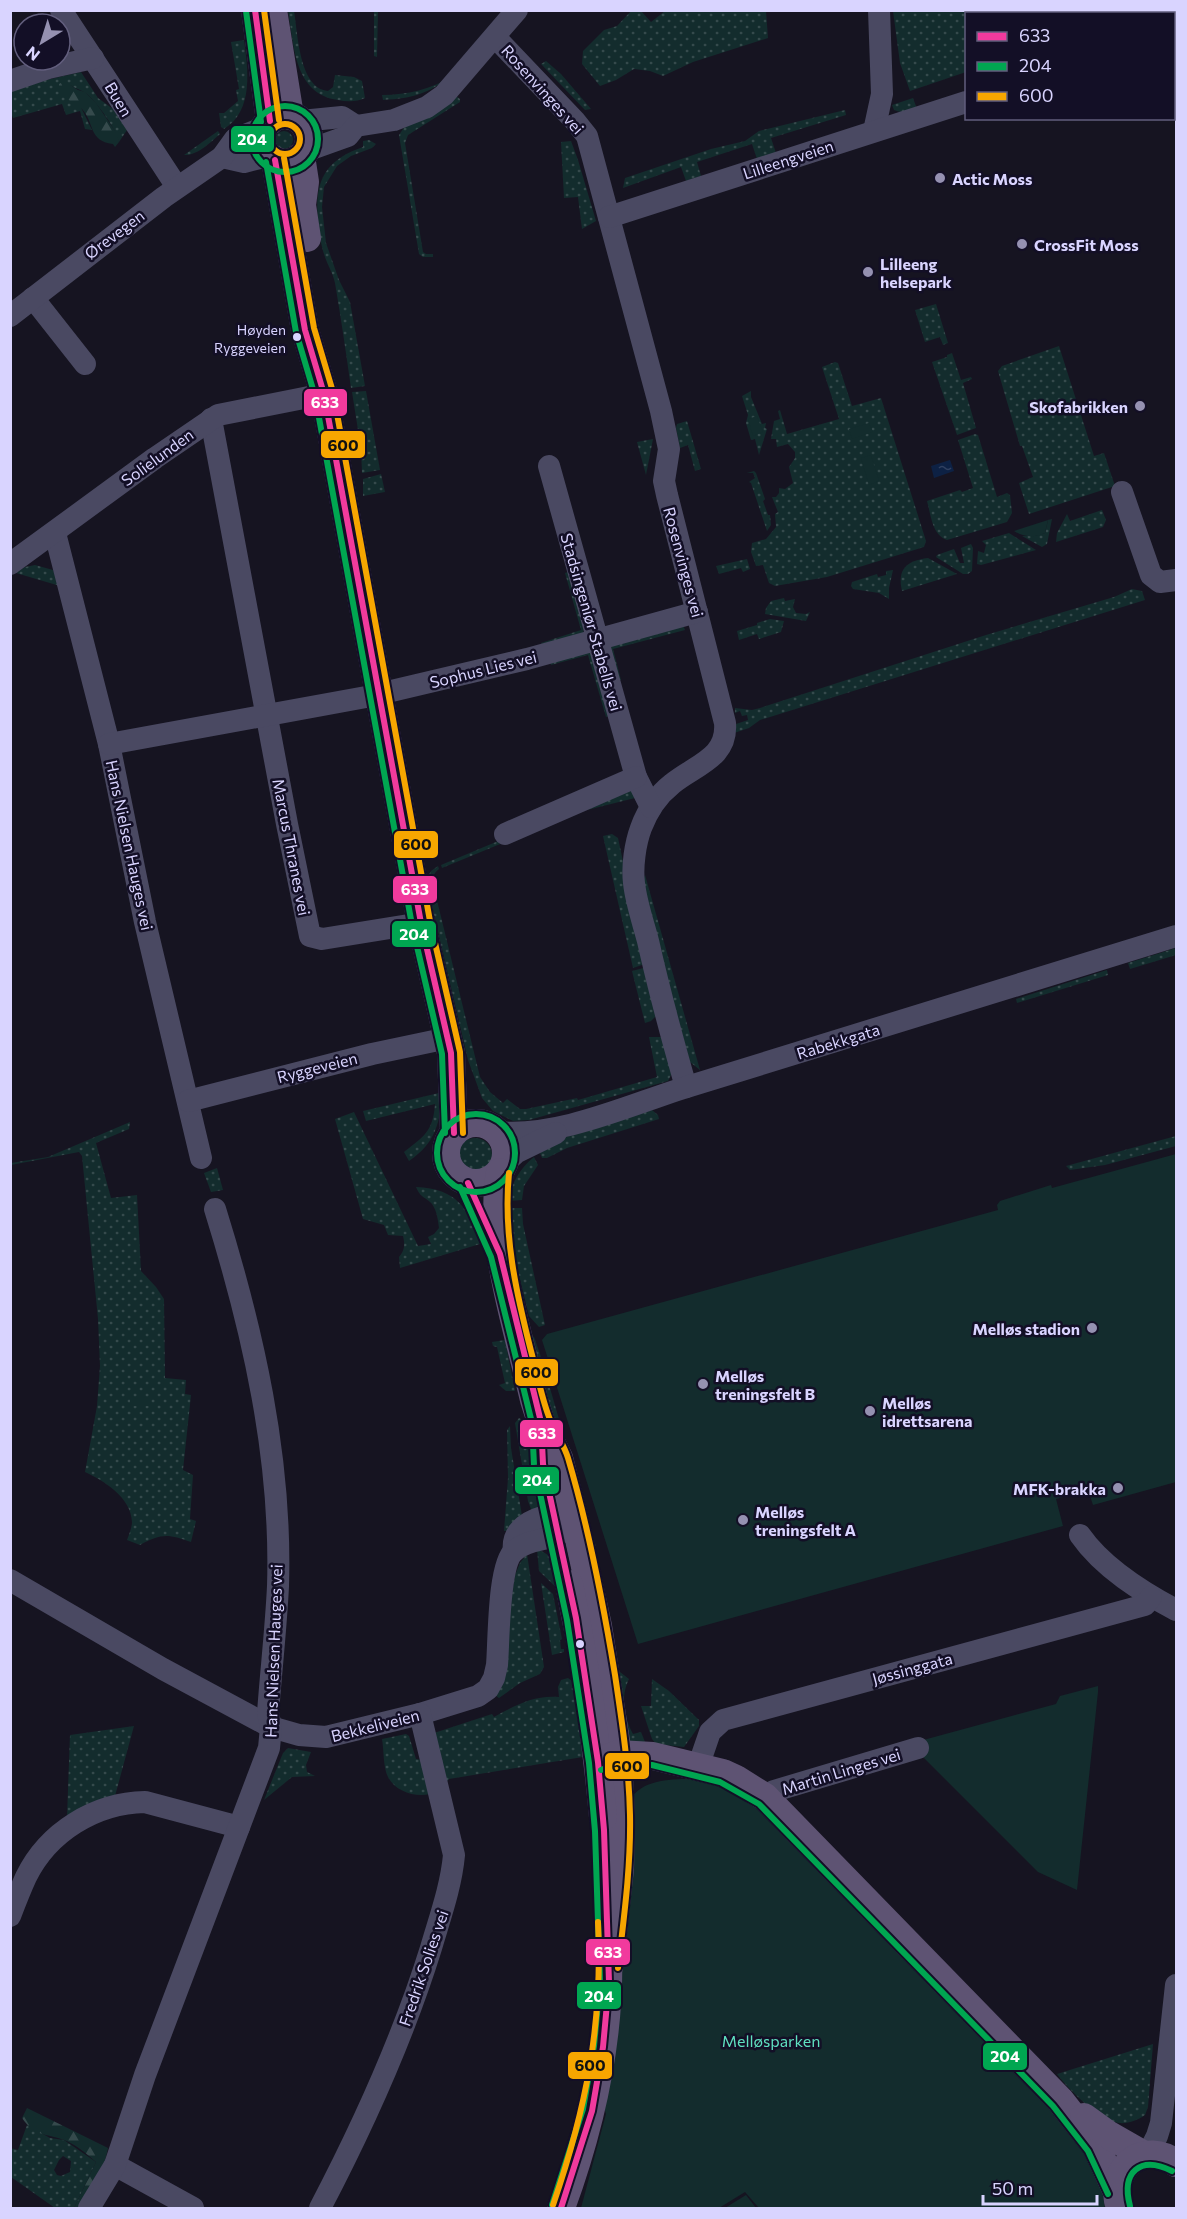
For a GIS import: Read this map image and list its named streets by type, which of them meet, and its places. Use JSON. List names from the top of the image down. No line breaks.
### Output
{"streets":{"street":["Rosenvinges vei","Buen","Lilleengveien","Ørevegen","Solielunden","Stadsingeniør Stabells vei","Sophus Lies vei","Hans Nielsen Hauges vei","Marcus Thranes vei","Rabekkgata","Ryggeveien","Jøssinggata","Bekkeliveien","Martin Linges vei","Fredrik Solies vei"]},"crossings":[["Rosenvinges vei","Lilleengveien"],["Rosenvinges vei","Stadsingeniør Stabells vei"],["Rosenvinges vei","Sophus Lies vei"],["Rosenvinges vei","Rabekkgata"],["Buen","Ørevegen"],["Solielunden","Hans Nielsen Hauges vei"],["Solielunden","Marcus Thranes vei"],["Stadsingeniør Stabells vei","Sophus Lies vei"],["Sophus Lies vei","Marcus Thranes vei"],["Hans Nielsen Hauges vei","Ryggeveien"],["Hans Nielsen Hauges vei","Bekkeliveien"],["Bekkeliveien","Fredrik Solies vei"]],"parks":["Melløsparken"],"places":["Actic Moss","CrossFit Moss","Lilleeng helsepark","Høyden Ryggeveien","Skofabrikken","Melløs stadion","Melløs treningsfelt B","Melløs idrettsarena","MFK-brakka","Melløs treningsfelt A"],"lines":["transit line 633","transit line 600","transit line 204"],"legend":["633","204","600"],"scale_bar":"50 m","north":"bottom left"}
